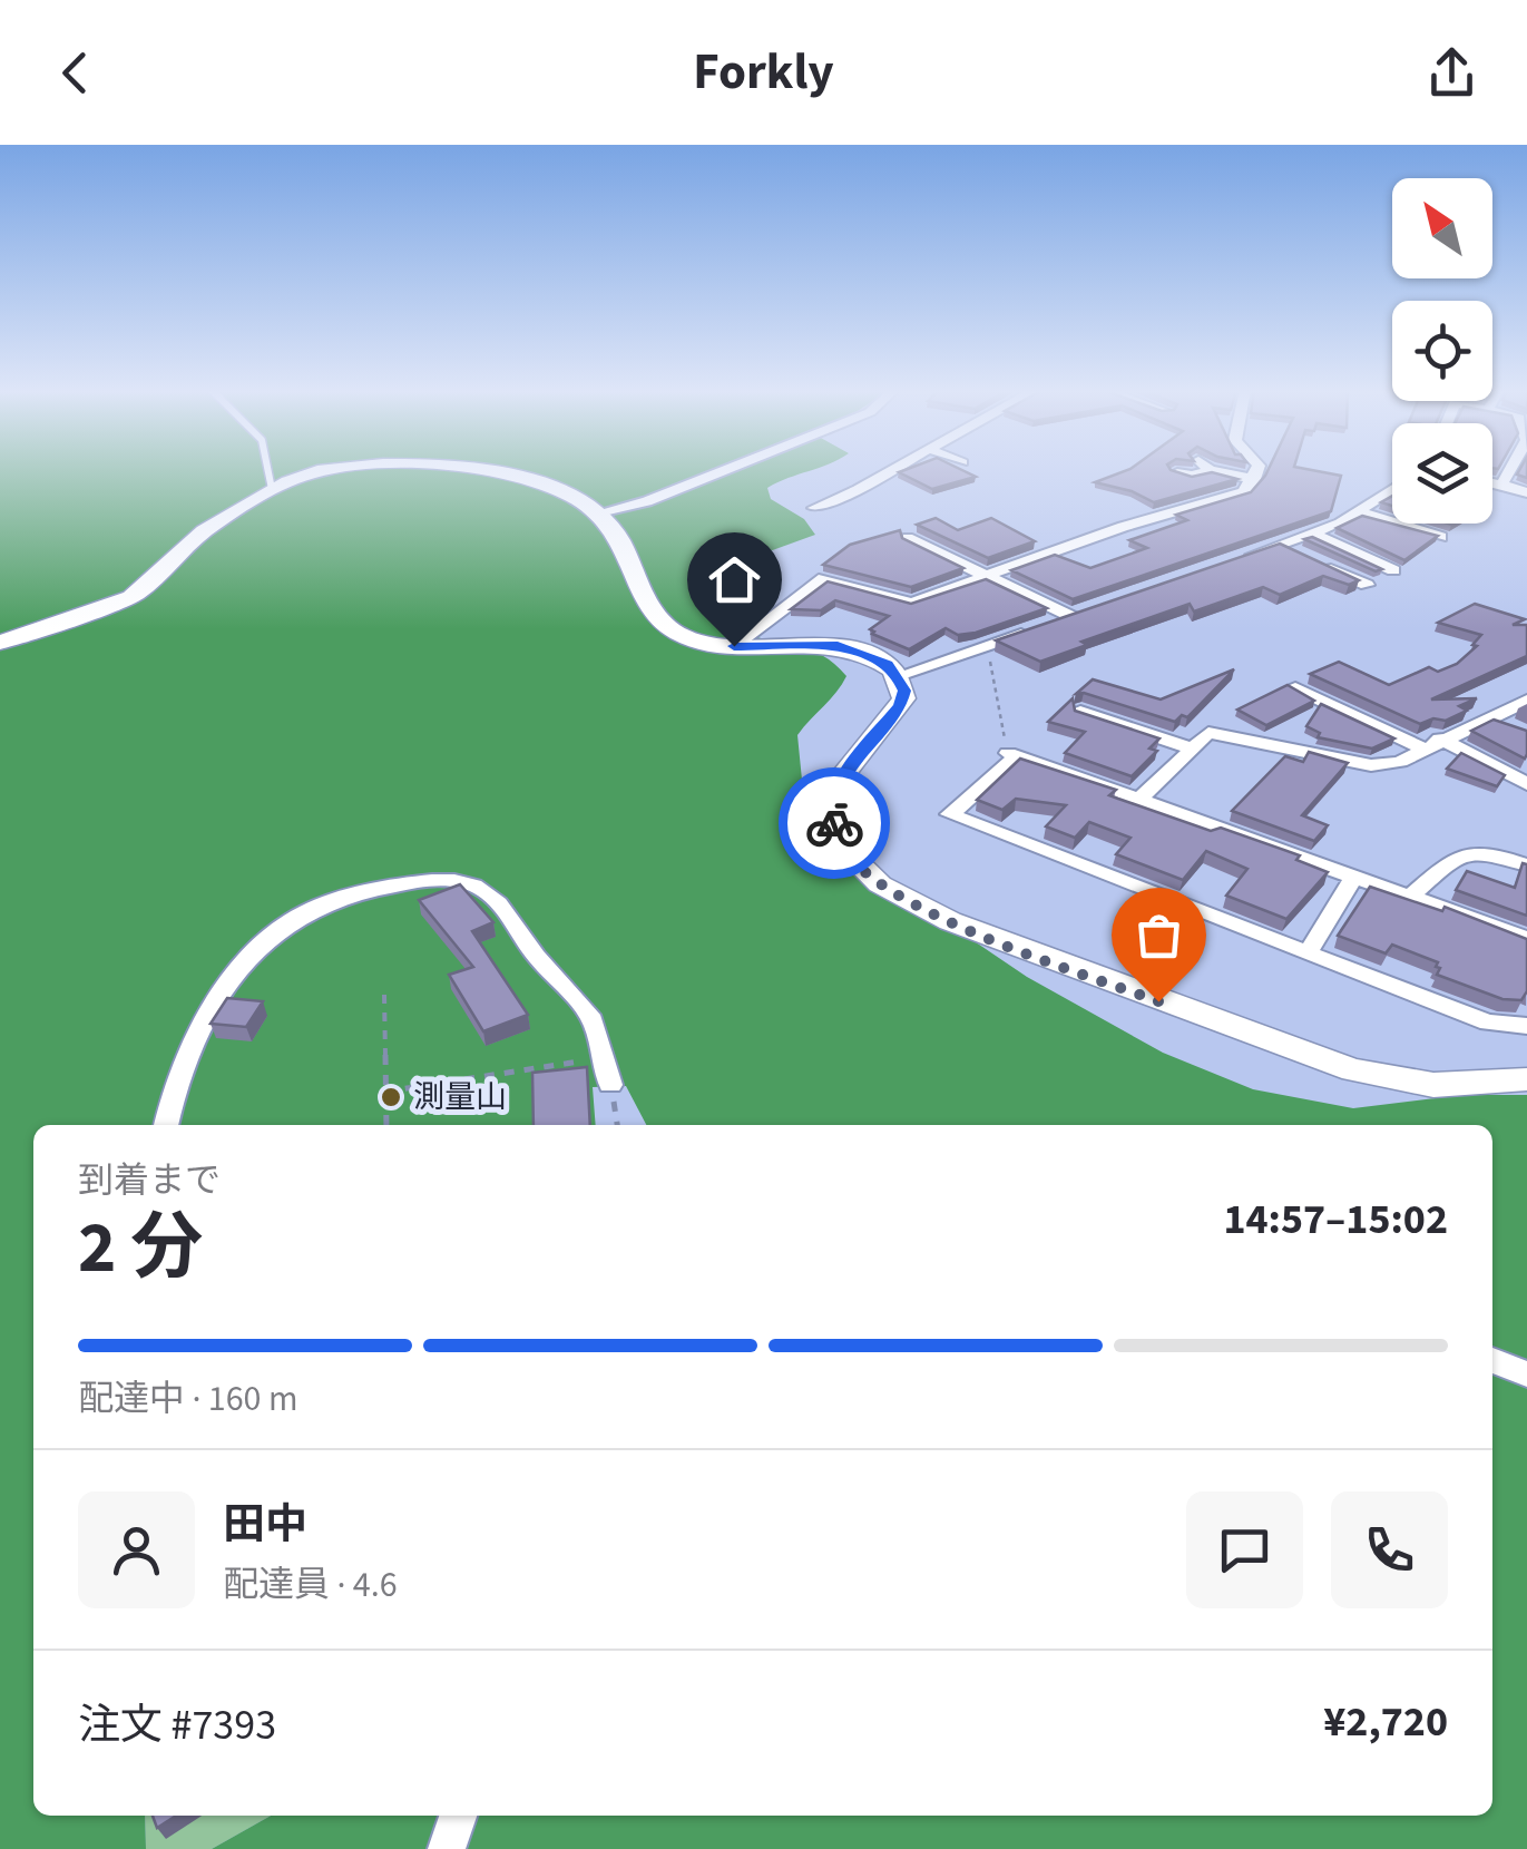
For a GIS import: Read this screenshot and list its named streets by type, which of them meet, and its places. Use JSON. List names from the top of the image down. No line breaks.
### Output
{"places":["測量山"],"north":"top left","page":{"header":"Forkly","heading":["2 分","到着まで","14:57–15:02"],"panel":["田中","配達員 · 4.6","注文 #7393","¥2,720"],"bar":"配達中 · 160 m"}}
